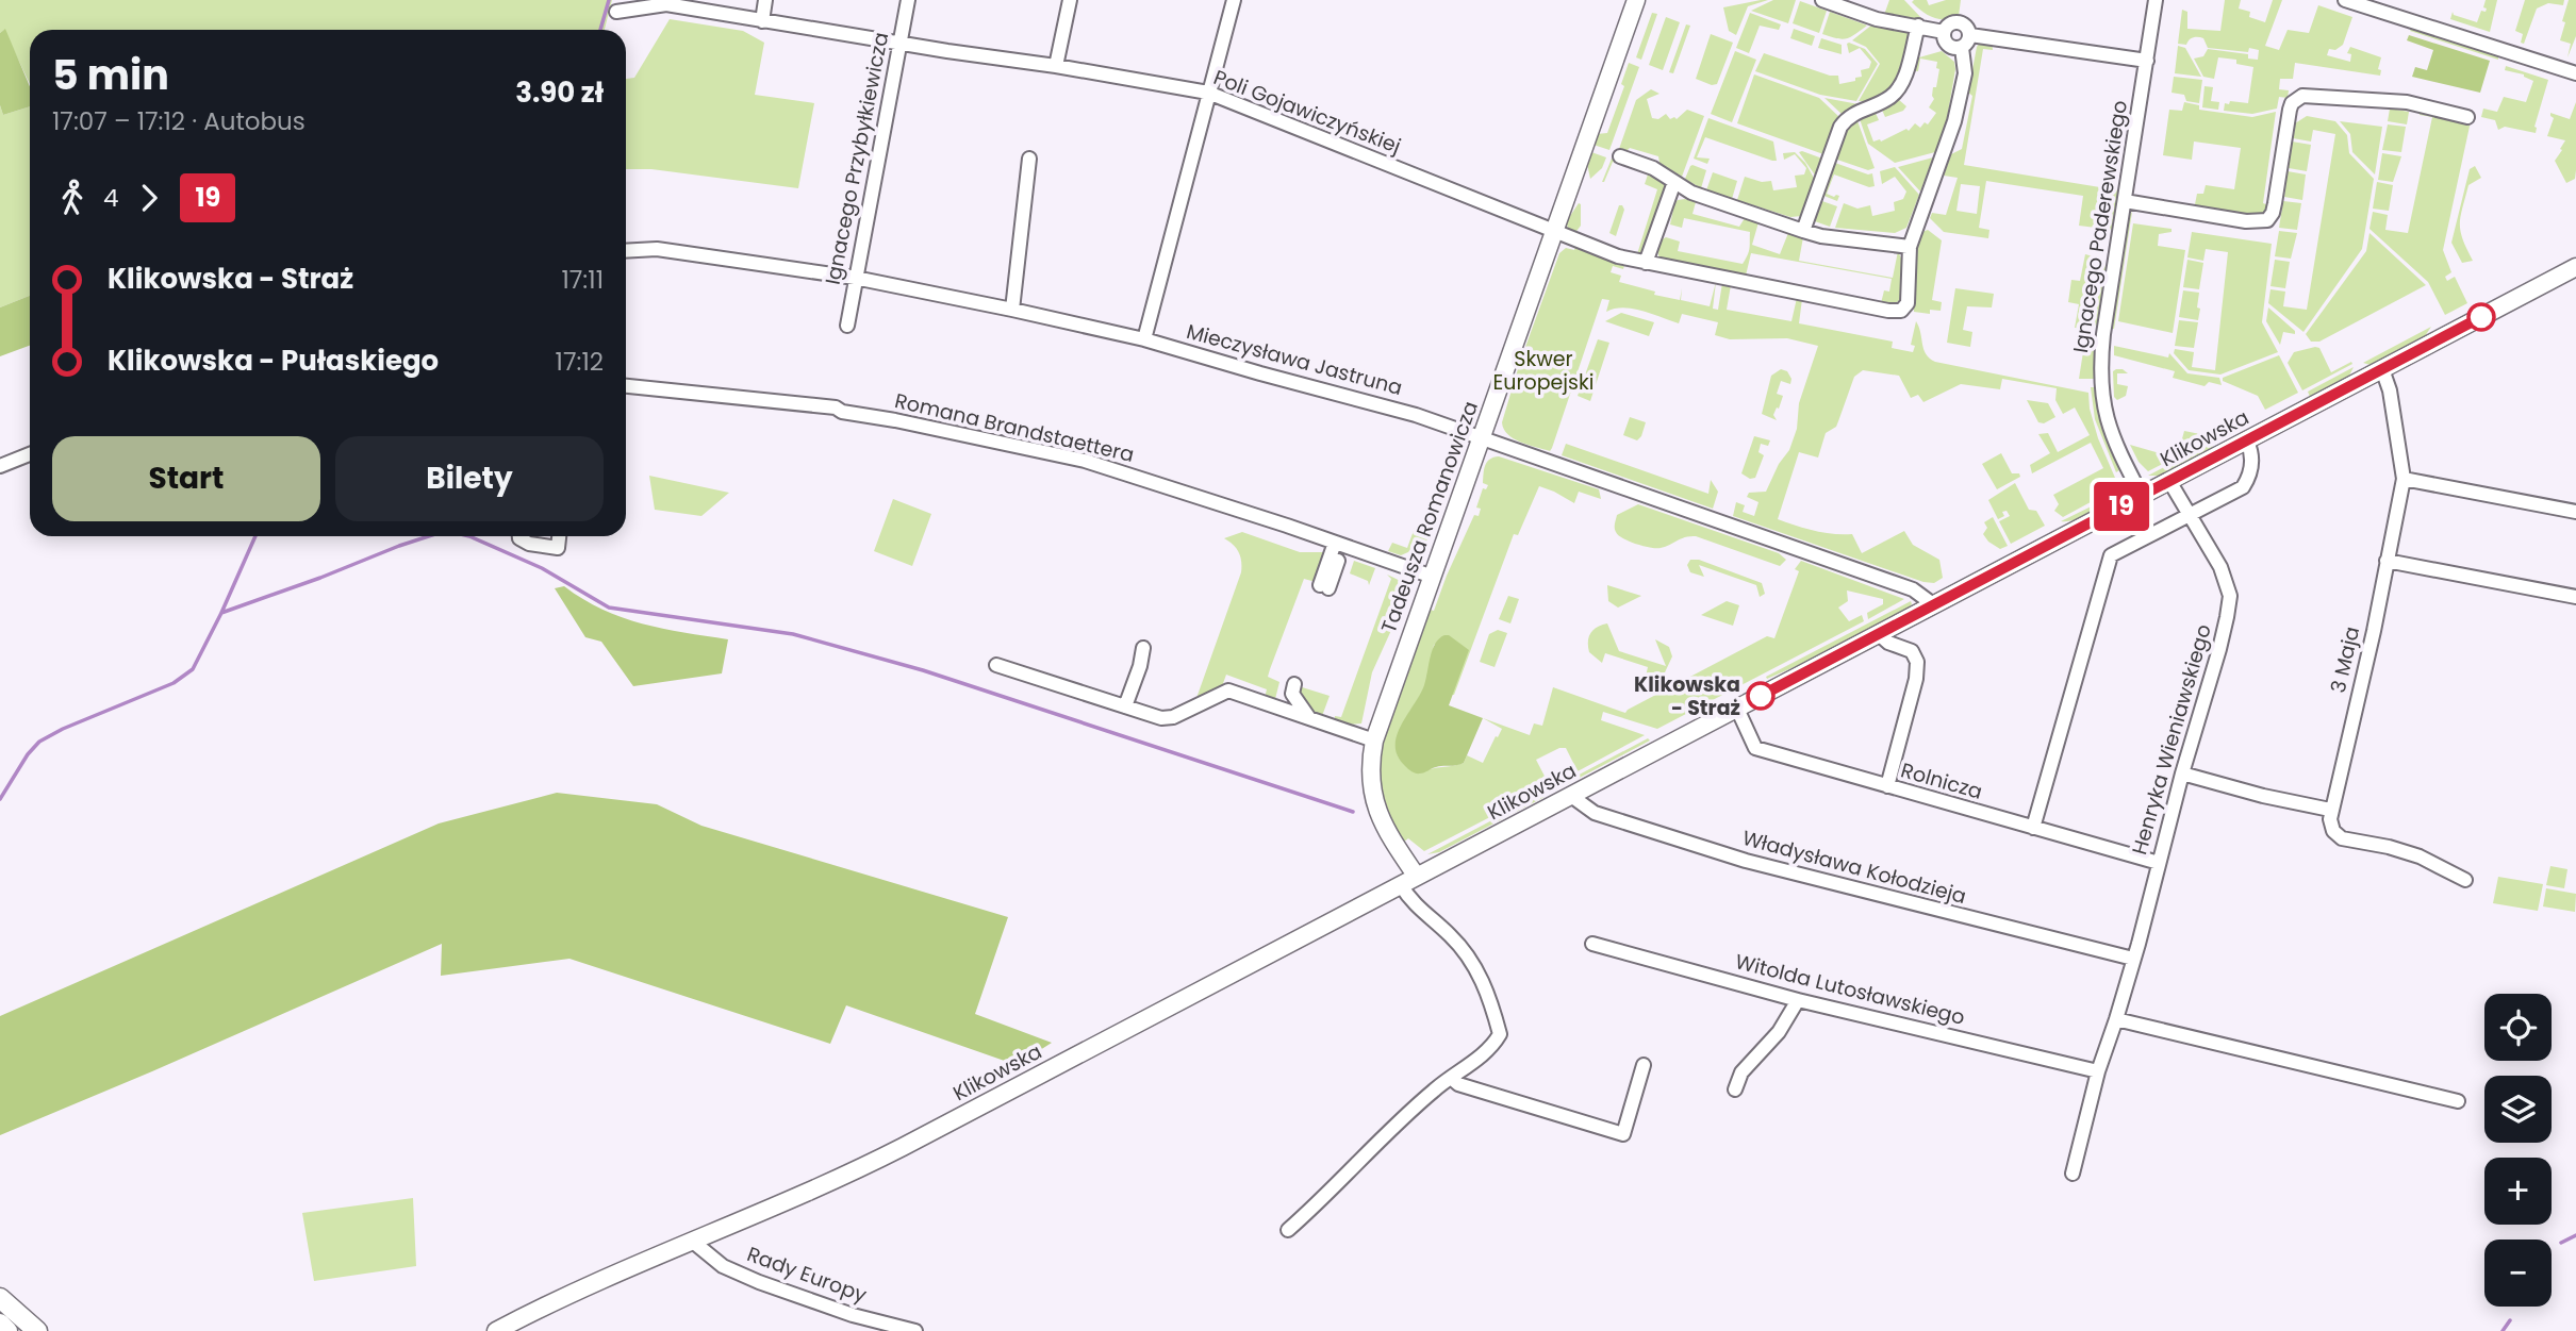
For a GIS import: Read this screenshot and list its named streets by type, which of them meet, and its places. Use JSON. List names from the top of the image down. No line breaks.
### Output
{"streets":{"street":["Poli Gojawiczyńskiej","Ignacego Przybyłkiewicza","Ignacego Paderewskiego","Mieczysława Jastruna","Romana Brandstaettera","Klikowska","Tadeusza Romanowicza","3 Maja","Henryka Wieniawskiego","Rolnicza","Władysława Kołodzieja","Witolda Lutosławskiego","Rady Europy"]},"crossings":[["Poli Gojawiczyńskiej","Ignacego Przybyłkiewicza"],["Poli Gojawiczyńskiej","Tadeusza Romanowicza"],["Ignacego Przybyłkiewicza","Mieczysława Jastruna"],["Ignacego Paderewskiego","Klikowska"],["Mieczysława Jastruna","Klikowska"],["Mieczysława Jastruna","Tadeusza Romanowicza"],["Romana Brandstaettera","Tadeusza Romanowicza"],["Klikowska","Tadeusza Romanowicza"],["Klikowska","3 Maja"],["Klikowska","Henryka Wieniawskiego"],["Klikowska","Rolnicza"],["Klikowska","Władysława Kołodzieja"],["Klikowska","Rady Europy"],["Henryka Wieniawskiego","Rolnicza"],["Henryka Wieniawskiego","Władysława Kołodzieja"],["Henryka Wieniawskiego","Witolda Lutosławskiego"]],"parks":["Skwer Europejski"],"places":["Klikowska - Straż"],"lines":["bus line 19"],"page":{"on_map":"19","heading":["5 min","17:07 – 17:12 · Autobus","3.90 zł"],"legs":["4","19"],"list":[{"name":"Klikowska - Straż","value":"17:11"},{"name":"Klikowska - Pułaskiego","value":"17:12"}],"buttons":["Start","Bilety"],"map_buttons":["+","−"]}}
